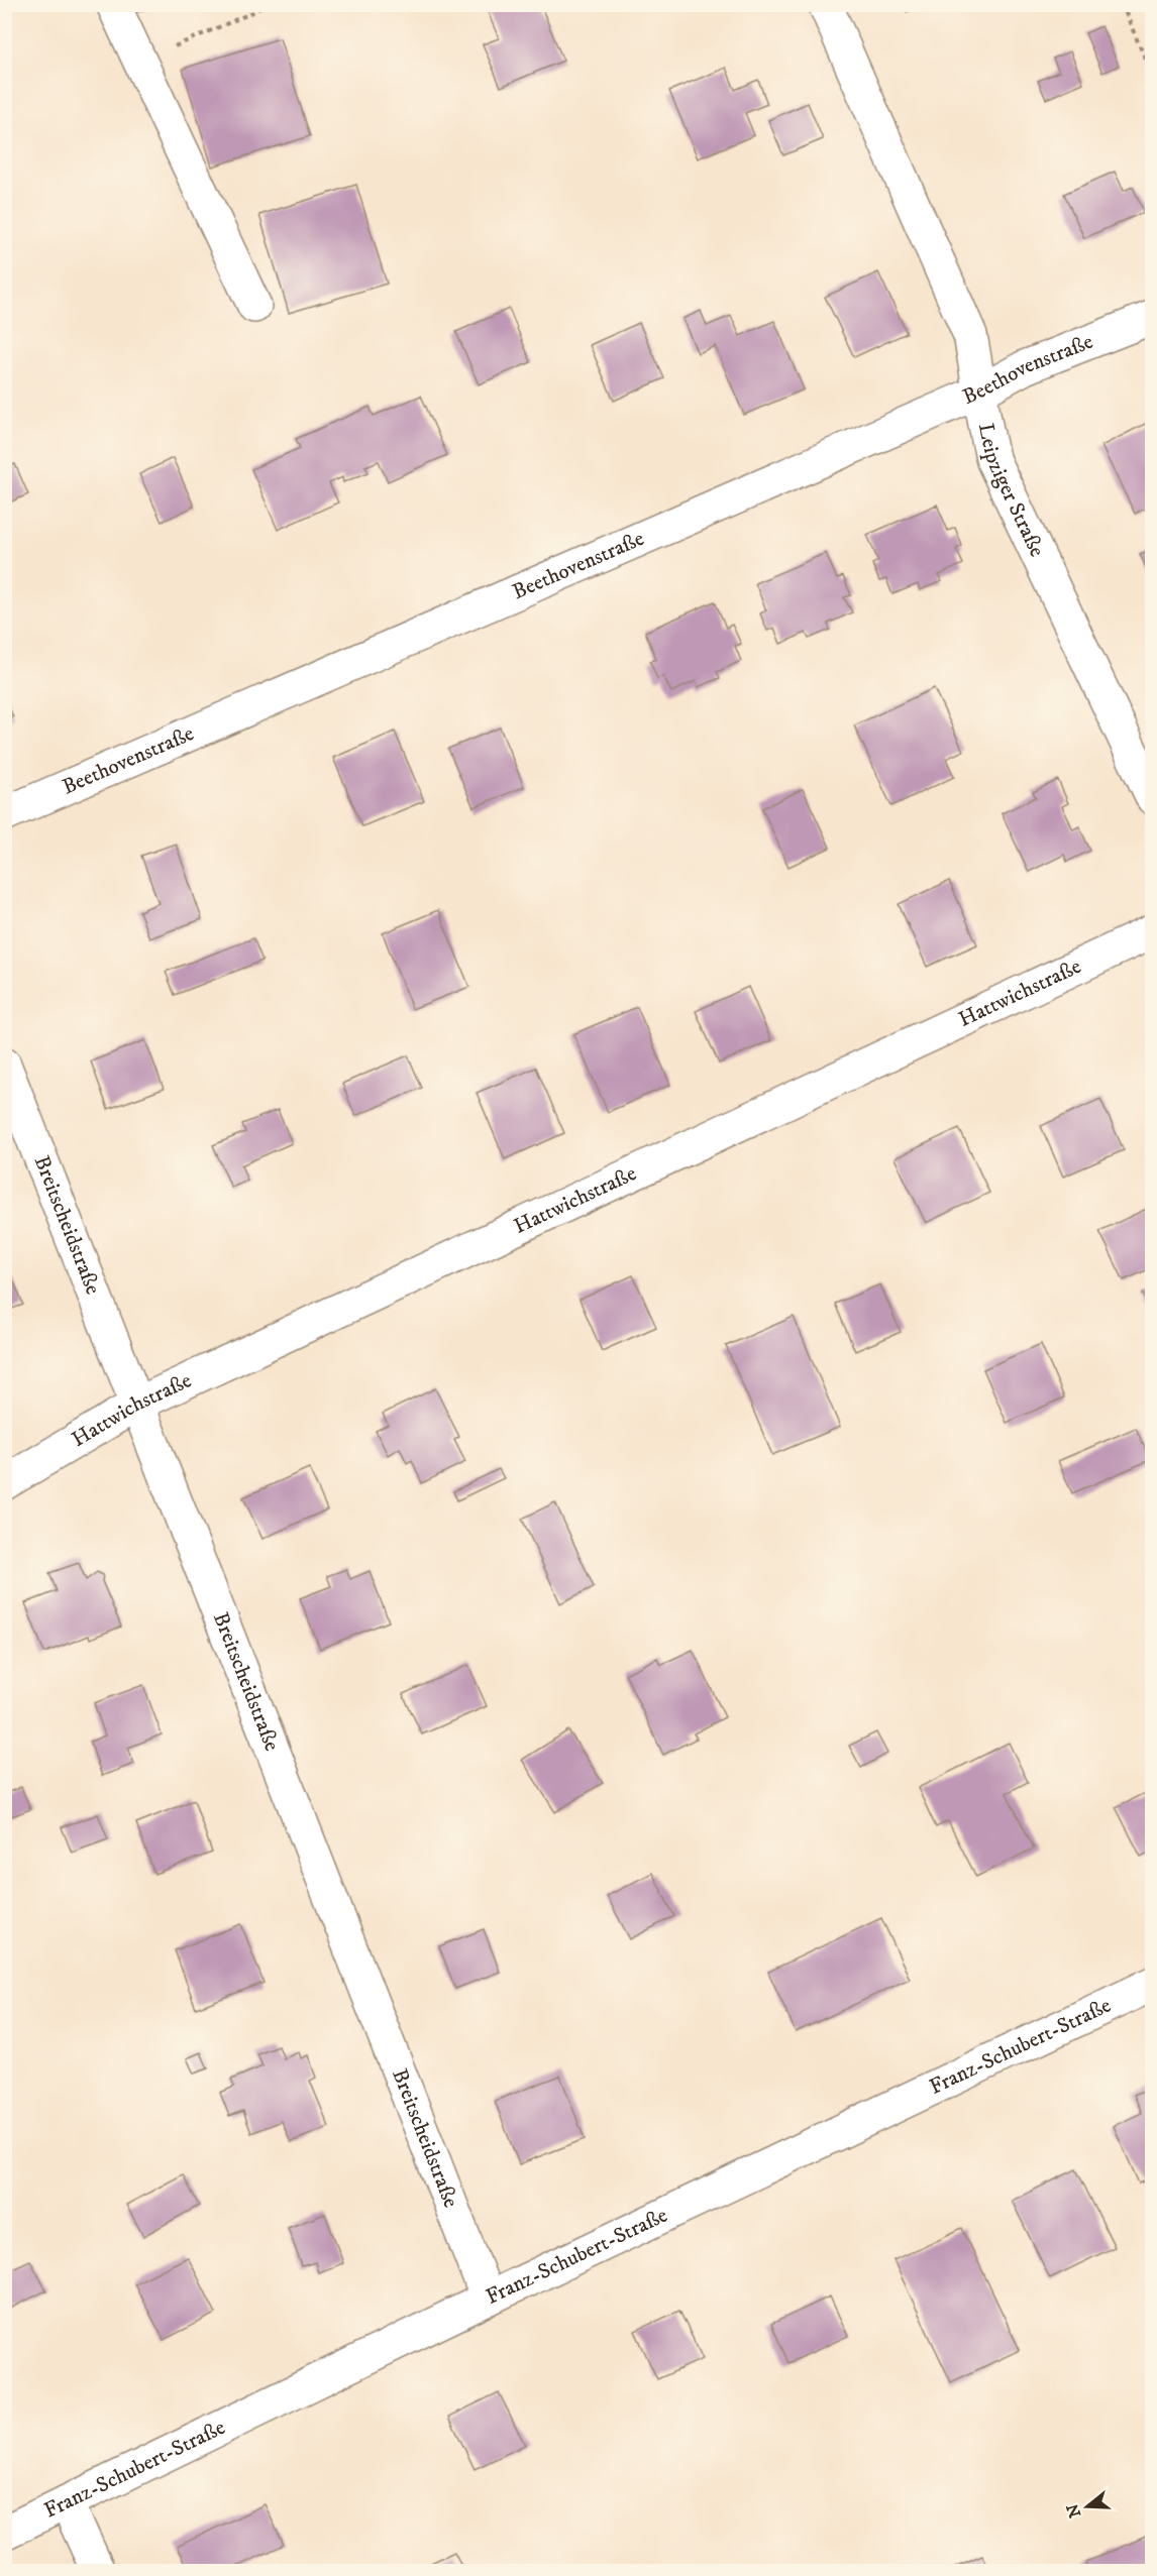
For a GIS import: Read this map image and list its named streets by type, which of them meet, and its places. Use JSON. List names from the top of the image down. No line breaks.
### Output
{"streets":{"street":["Beethovenstraße","Leipziger Straße","Hattwichstraße","Breitscheidstraße","Franz-Schubert-Straße"]},"crossings":[["Beethovenstraße","Leipziger Straße"],["Hattwichstraße","Breitscheidstraße"],["Breitscheidstraße","Franz-Schubert-Straße"]],"north":"left"}
